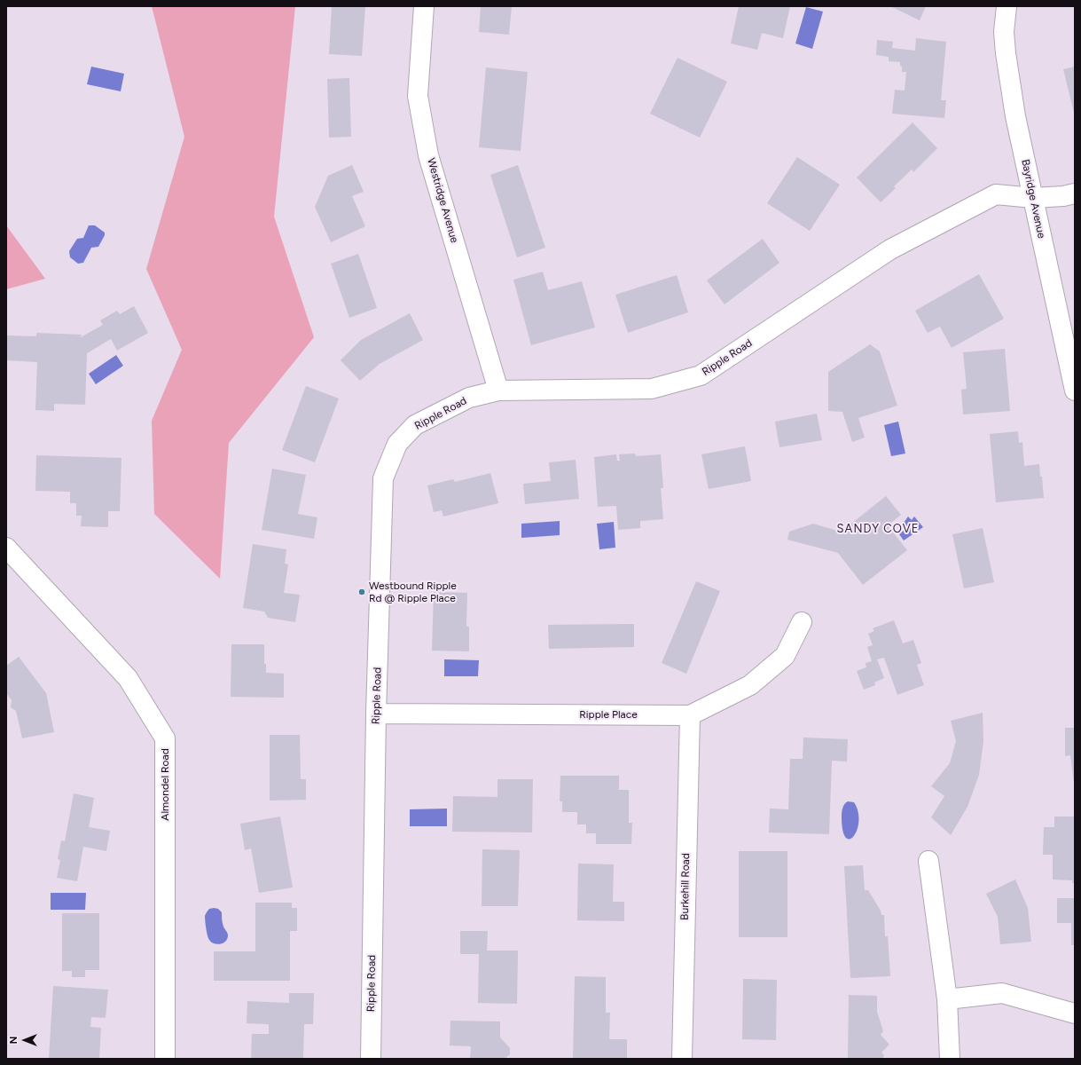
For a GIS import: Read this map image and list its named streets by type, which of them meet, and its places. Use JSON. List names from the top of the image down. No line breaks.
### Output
{"streets":{"street":["Bayridge Avenue","Westridge Avenue","Ripple Road","Ripple Place","Almondel Road","Burkehill Road"]},"crossings":[["Bayridge Avenue","Ripple Road"],["Westridge Avenue","Ripple Road"],["Ripple Road","Ripple Place"],["Ripple Place","Burkehill Road"]],"districts":["SANDY COVE"],"places":["Westbound Ripple Rd @ Ripple Place"],"north":"left"}
